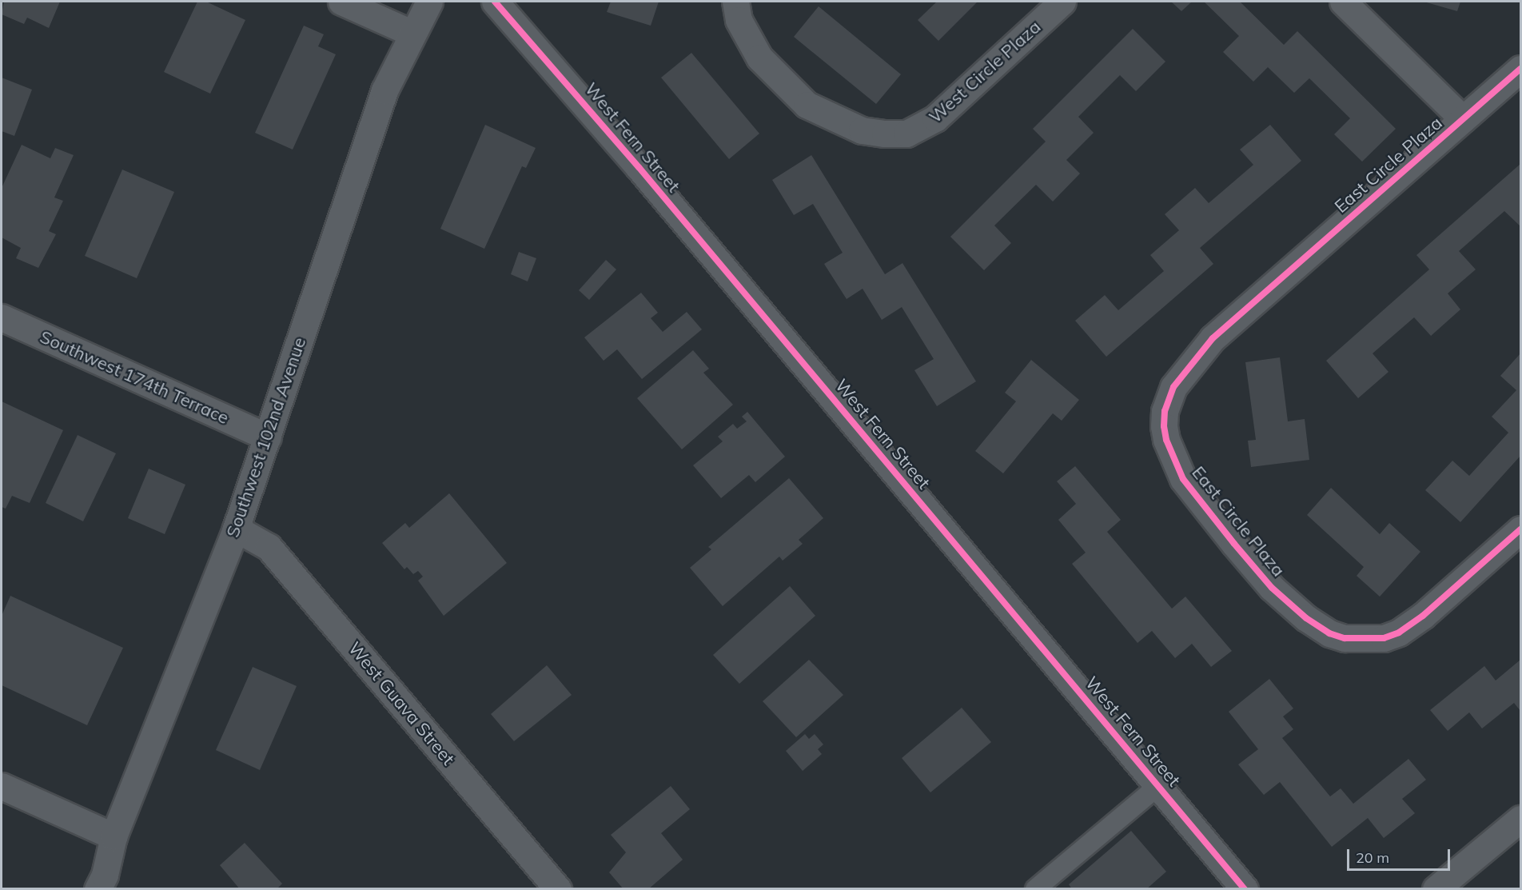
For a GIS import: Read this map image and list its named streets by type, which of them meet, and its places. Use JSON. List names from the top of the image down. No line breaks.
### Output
{"streets":{"street":["West Circle Plaza","West Fern Street","East Circle Plaza","Southwest 174th Terrace","Southwest 102nd Avenue","West Guava Street"]},"crossings":[["Southwest 174th Terrace","Southwest 102nd Avenue"],["Southwest 102nd Avenue","West Guava Street"]],"scale_bar":"20 m"}
